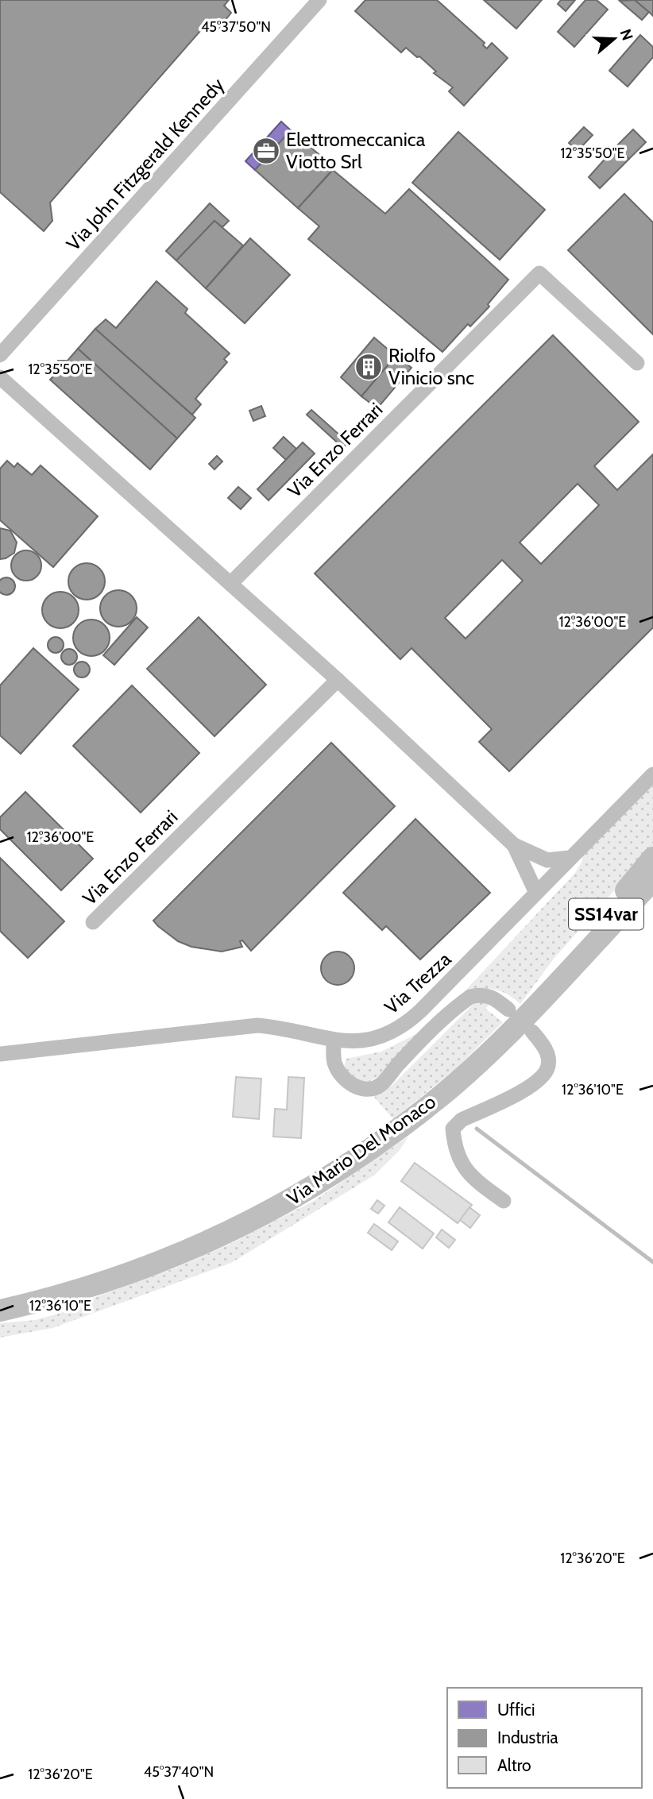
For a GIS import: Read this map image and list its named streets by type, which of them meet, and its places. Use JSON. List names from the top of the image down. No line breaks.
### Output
{"streets":{"highway":["SS14var","Via Mario Del Monaco"],"street":["Via John Fitzgerald Kennedy","Via Enzo Ferrari","Via Trezza"]},"crossings":[["SS14var","Via Mario Del Monaco"]],"places":{"office":["Elettromeccanica Viotto Srl"],"building":["Riolfo Vinicio snc"]},"legend":["Uffici","Industria","Altro"],"north":"right","coordinates":["45°37'50\"N","12°35'50\"E","12°36'00\"E","12°36'10\"E","12°36'20\"E","45°37'40\"N"]}
